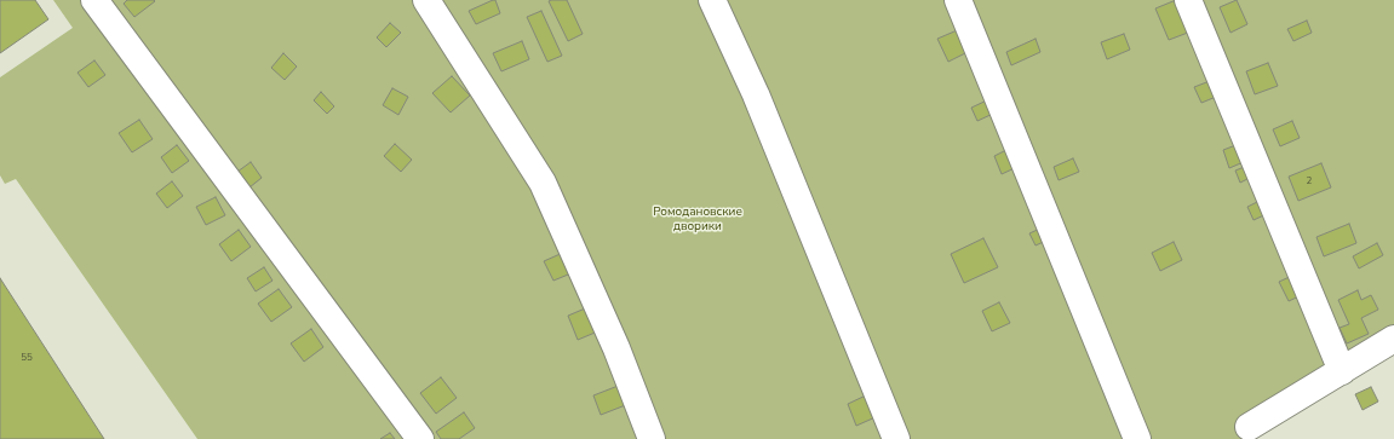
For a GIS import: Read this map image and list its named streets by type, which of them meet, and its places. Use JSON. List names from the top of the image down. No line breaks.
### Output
{"parks":["Ромодановские дворики"],"house_numbers":["2","55"]}
